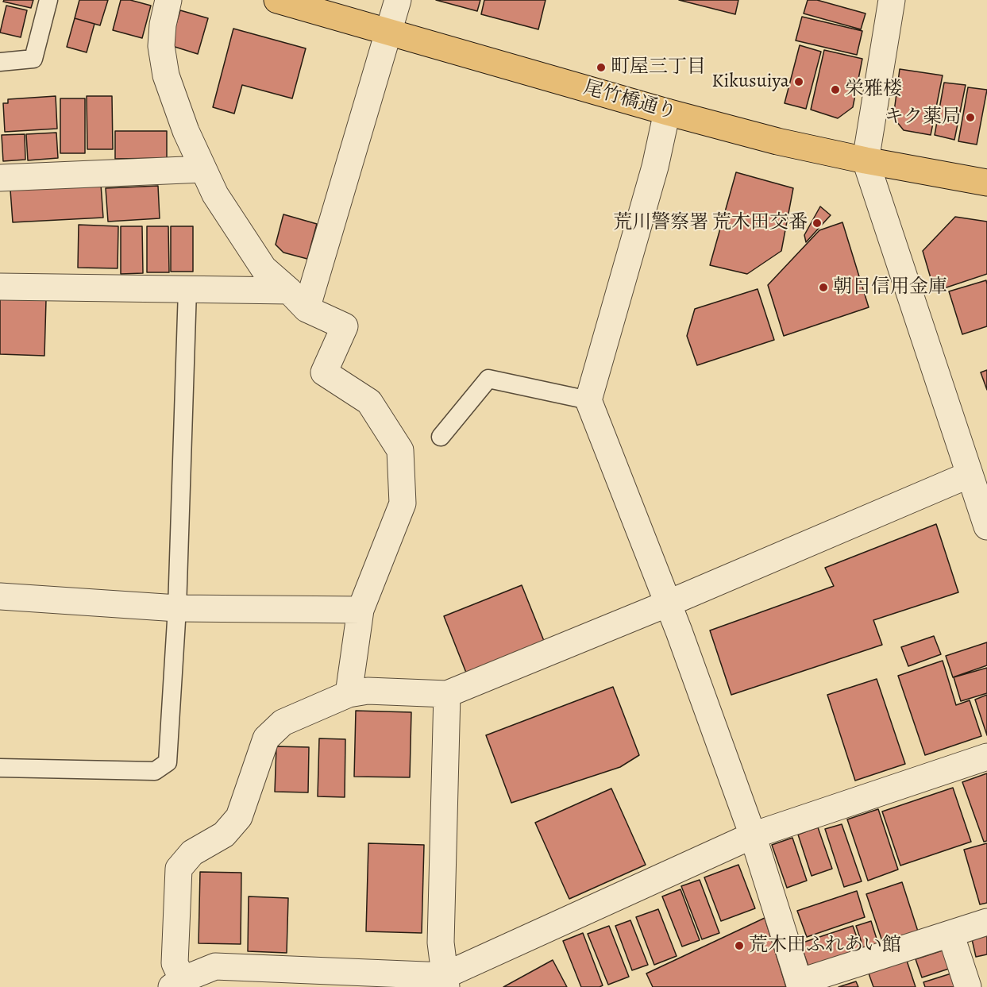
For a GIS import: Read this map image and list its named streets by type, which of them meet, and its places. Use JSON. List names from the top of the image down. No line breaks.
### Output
{"streets":{"main road":["尾竹橋通り"]},"places":["町屋三丁目","Kikusuiya","栄雅楼","キク薬局","荒川警察署 荒木田交番","朝日信用金庫","荒木田ふれあい館"]}
